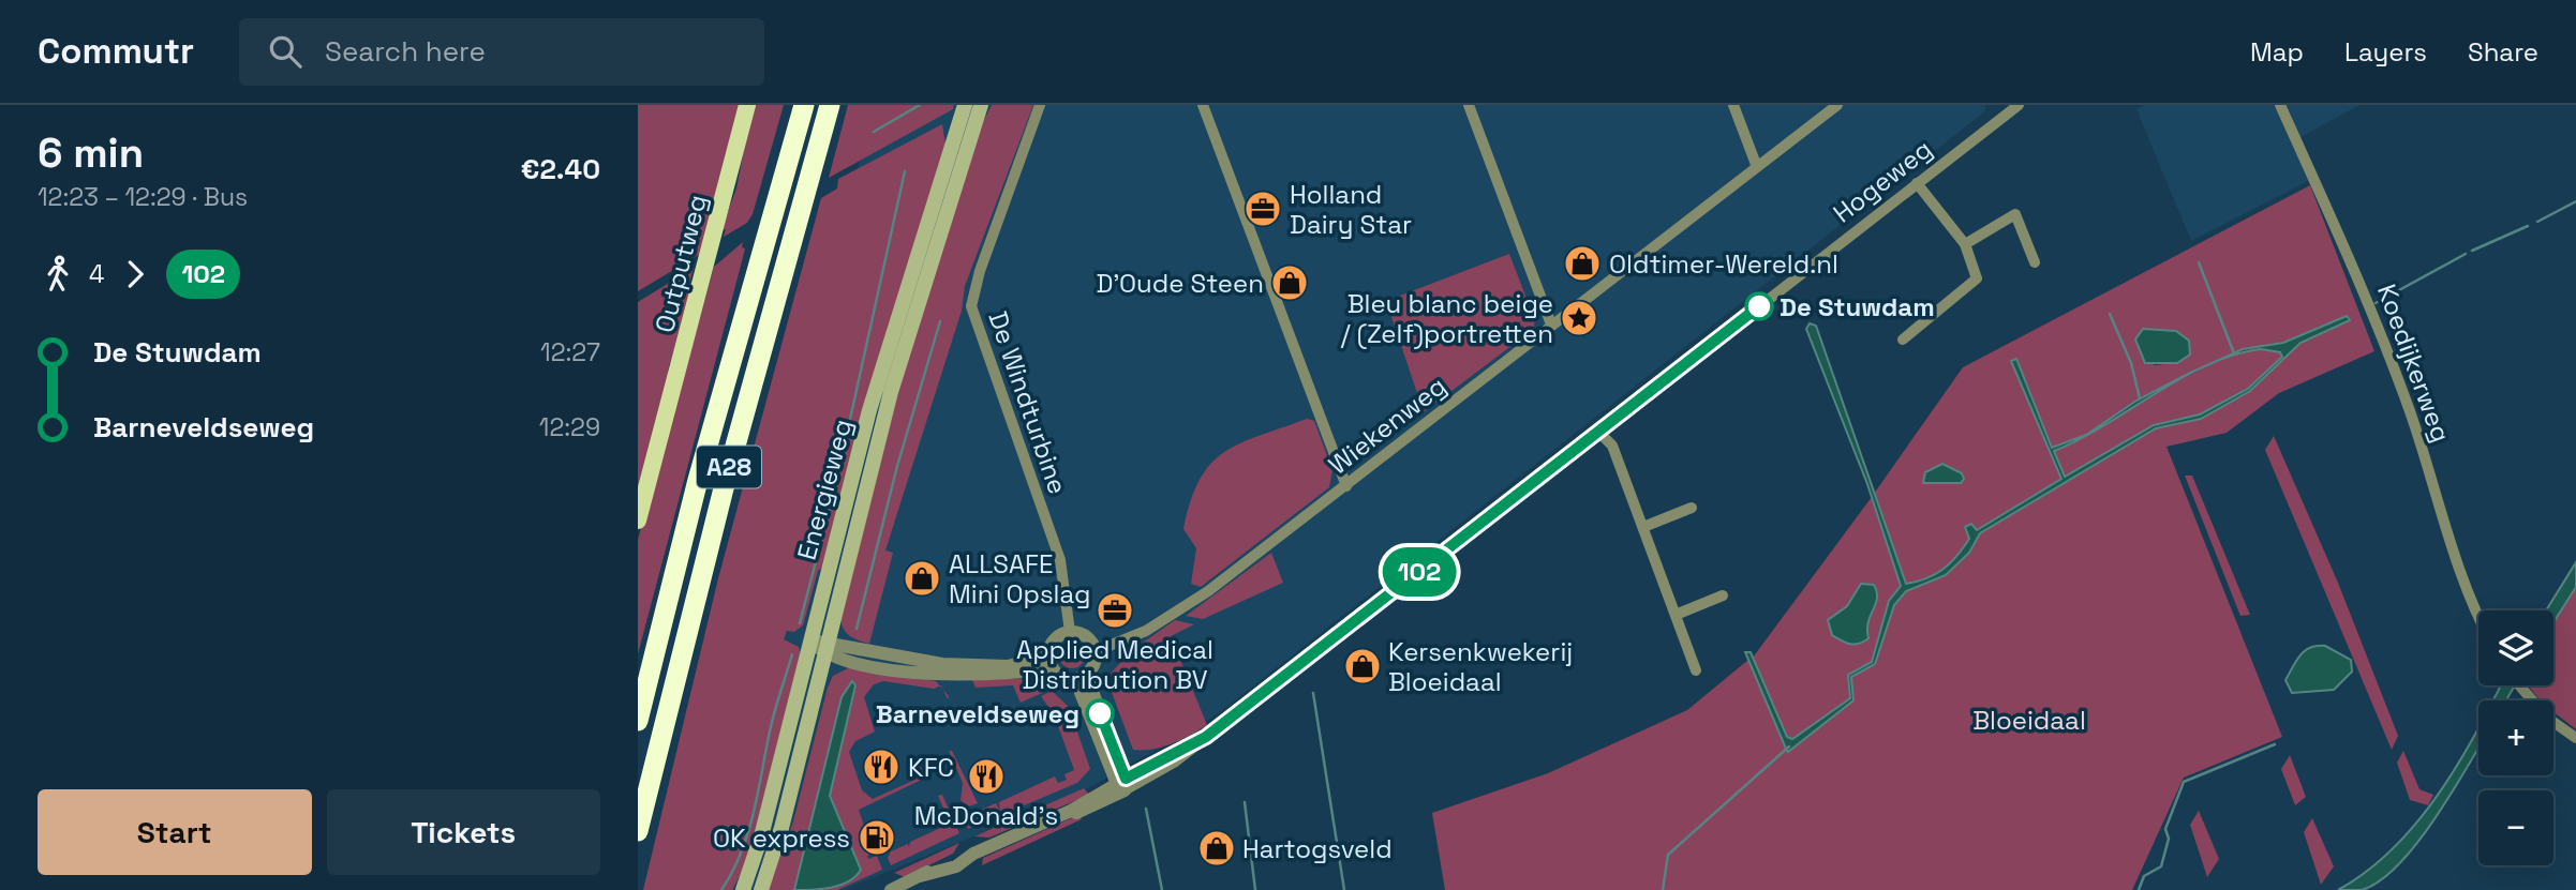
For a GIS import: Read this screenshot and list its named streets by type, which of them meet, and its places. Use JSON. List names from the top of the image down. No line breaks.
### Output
{"streets":{"highway":["A28"],"main road":["Outputweg","Energieweg"],"street":["Hogeweg","Koedijkerweg","De Windturbine","Wiekenweg"]},"crossings":[["De Windturbine","Wiekenweg"]],"parks":["Bloeidaal"],"places":{"office":["Holland Dairy Star","Applied Medical Distribution BV"],"shop":["Oldtimer-Wereld.nl","D'Oude Steen","ALLSAFE Mini Opslag","Kersenkwekerij Bloeidaal","Hartogsveld"],"other":["De Stuwdam","Barneveldseweg"],"place":["Bleu blanc beige / (Zelf)portretten"],"restaurant":["KFC","McDonald's"],"fuel station":["OK express"]},"lines":["bus line 102"],"page":{"header":"Commutr","search":"Search here","nav":["Map","Layers","Share"],"heading":["6 min","12:23 – 12:29 · Bus","€2.40"],"on_map":"102","legs":["4","102"],"list":[{"name":"De Stuwdam","value":"12:27"},{"name":"Barneveldseweg","value":"12:29"}],"map_buttons":["+","−"],"buttons":["Start","Tickets"]}}
